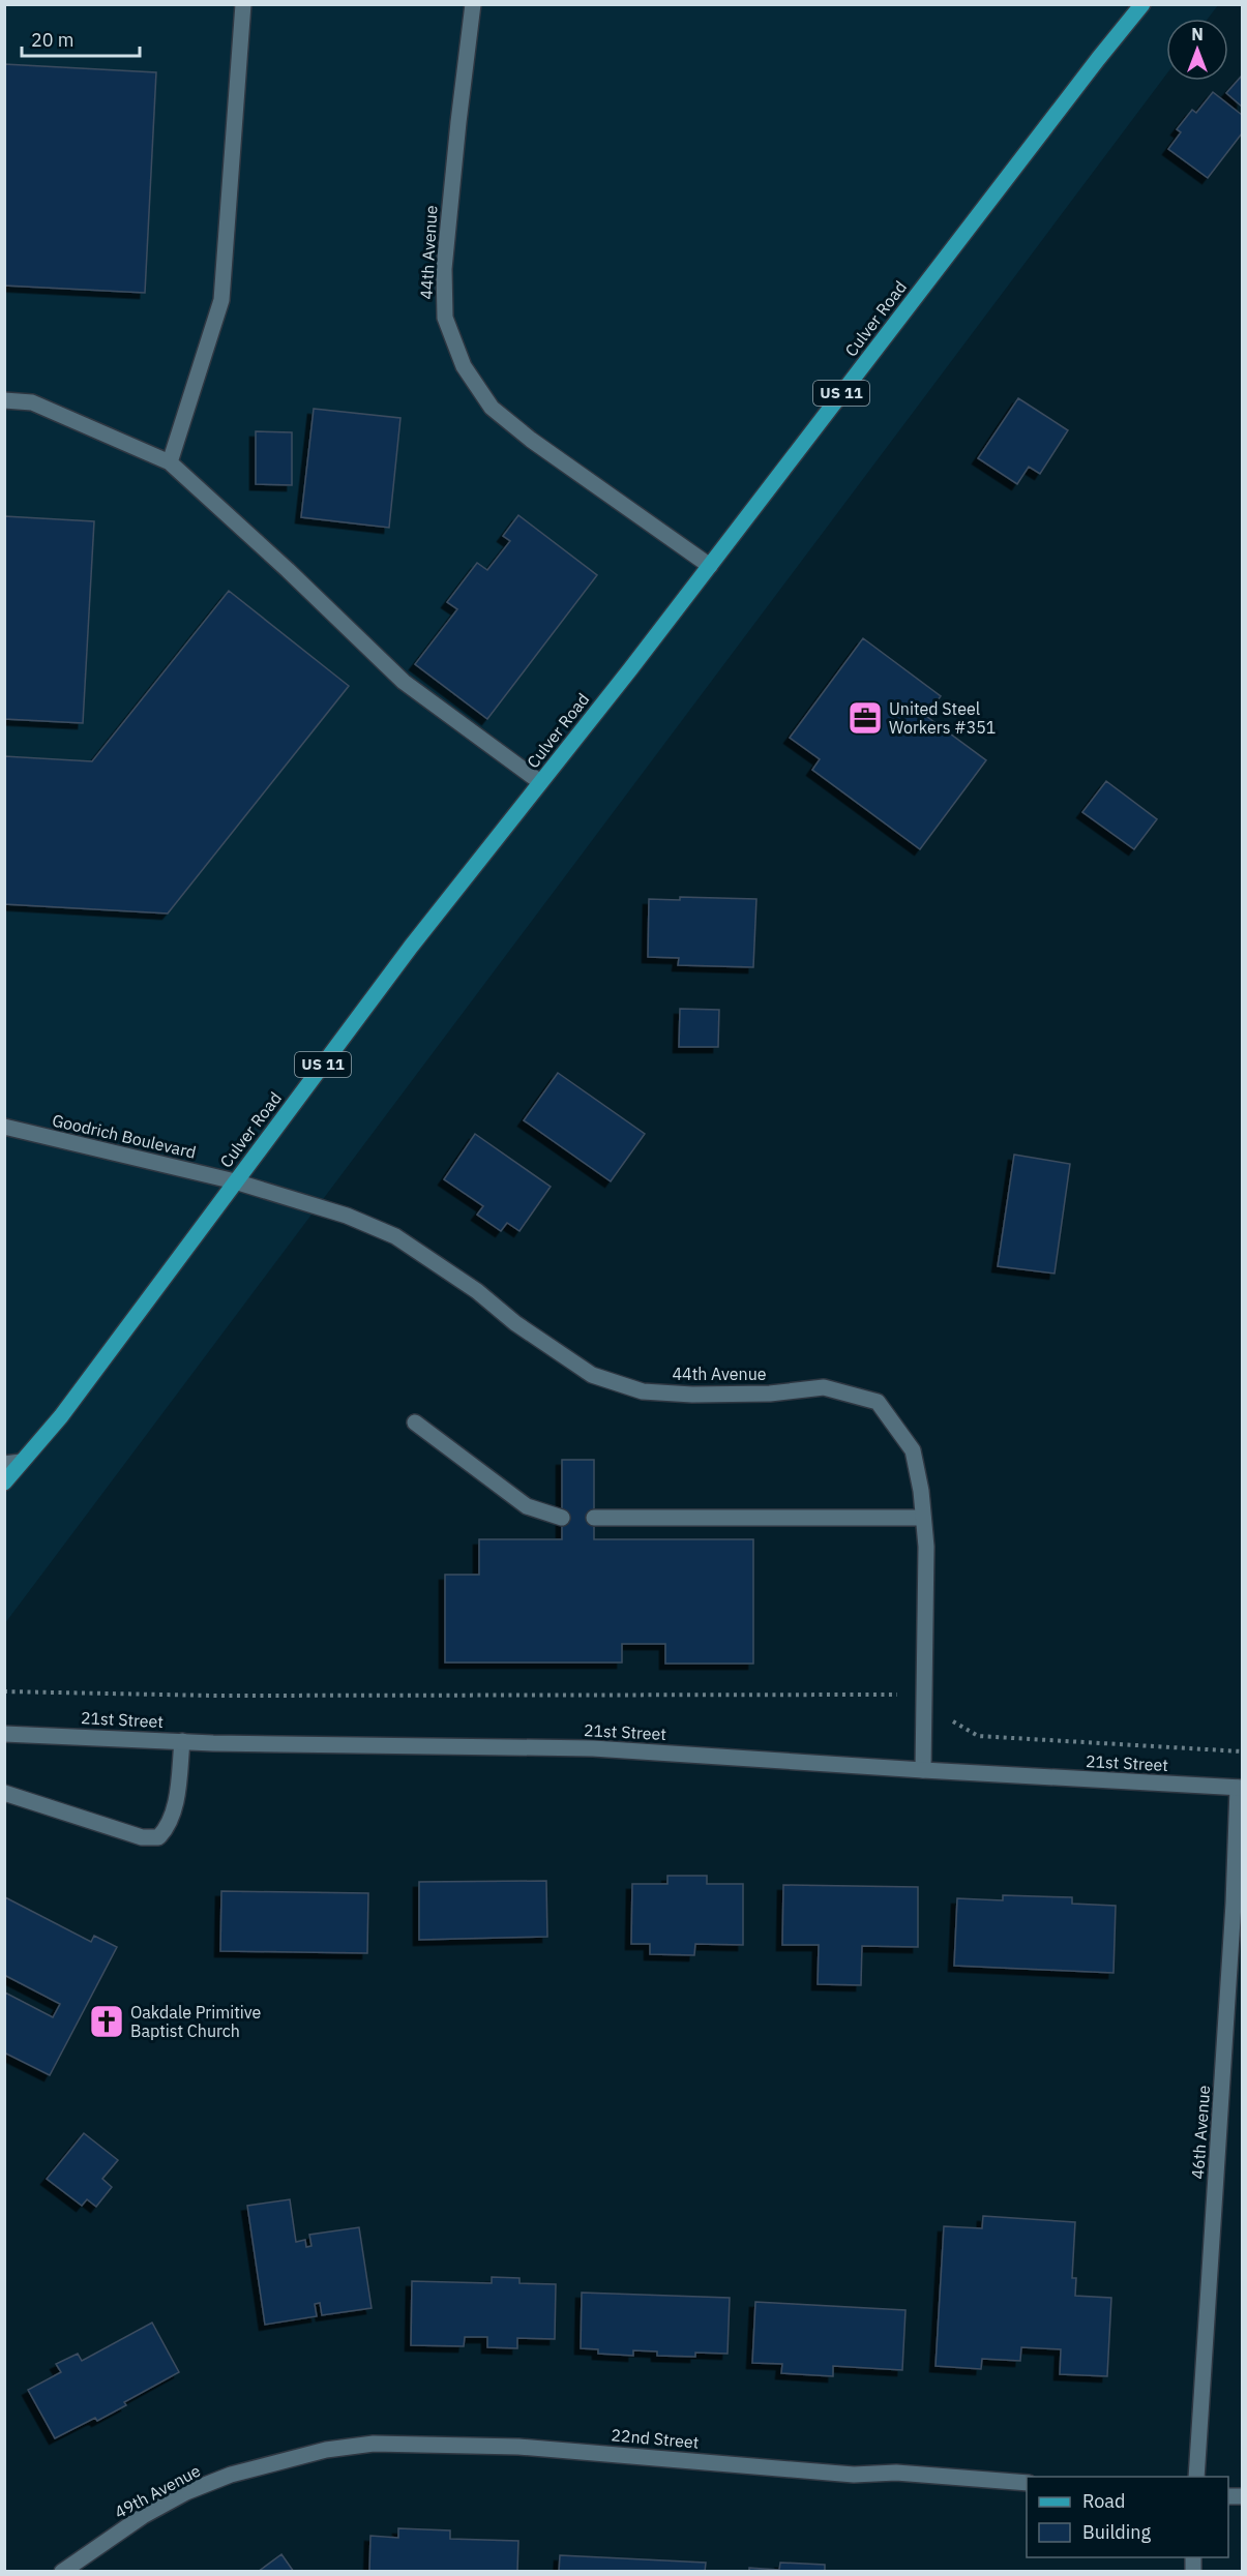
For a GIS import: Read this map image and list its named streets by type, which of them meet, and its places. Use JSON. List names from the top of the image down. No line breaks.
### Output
{"streets":{"main road":["Culver Road","US 11"],"street":["44th Avenue","Goodrich Boulevard","21st Street","46th Avenue","22nd Street","49th Avenue"]},"crossings":[["44th Avenue","Culver Road"],["44th Avenue","Goodrich Boulevard"],["44th Avenue","21st Street"],["Culver Road","Goodrich Boulevard"],["21st Street","46th Avenue"],["22nd Street","49th Avenue"]],"places":{"office":["United Steel Workers #351"],"church":["Oakdale Primitive Baptist Church"]},"legend":["Road","Building"],"scale_bar":"20 m","north":"top"}
